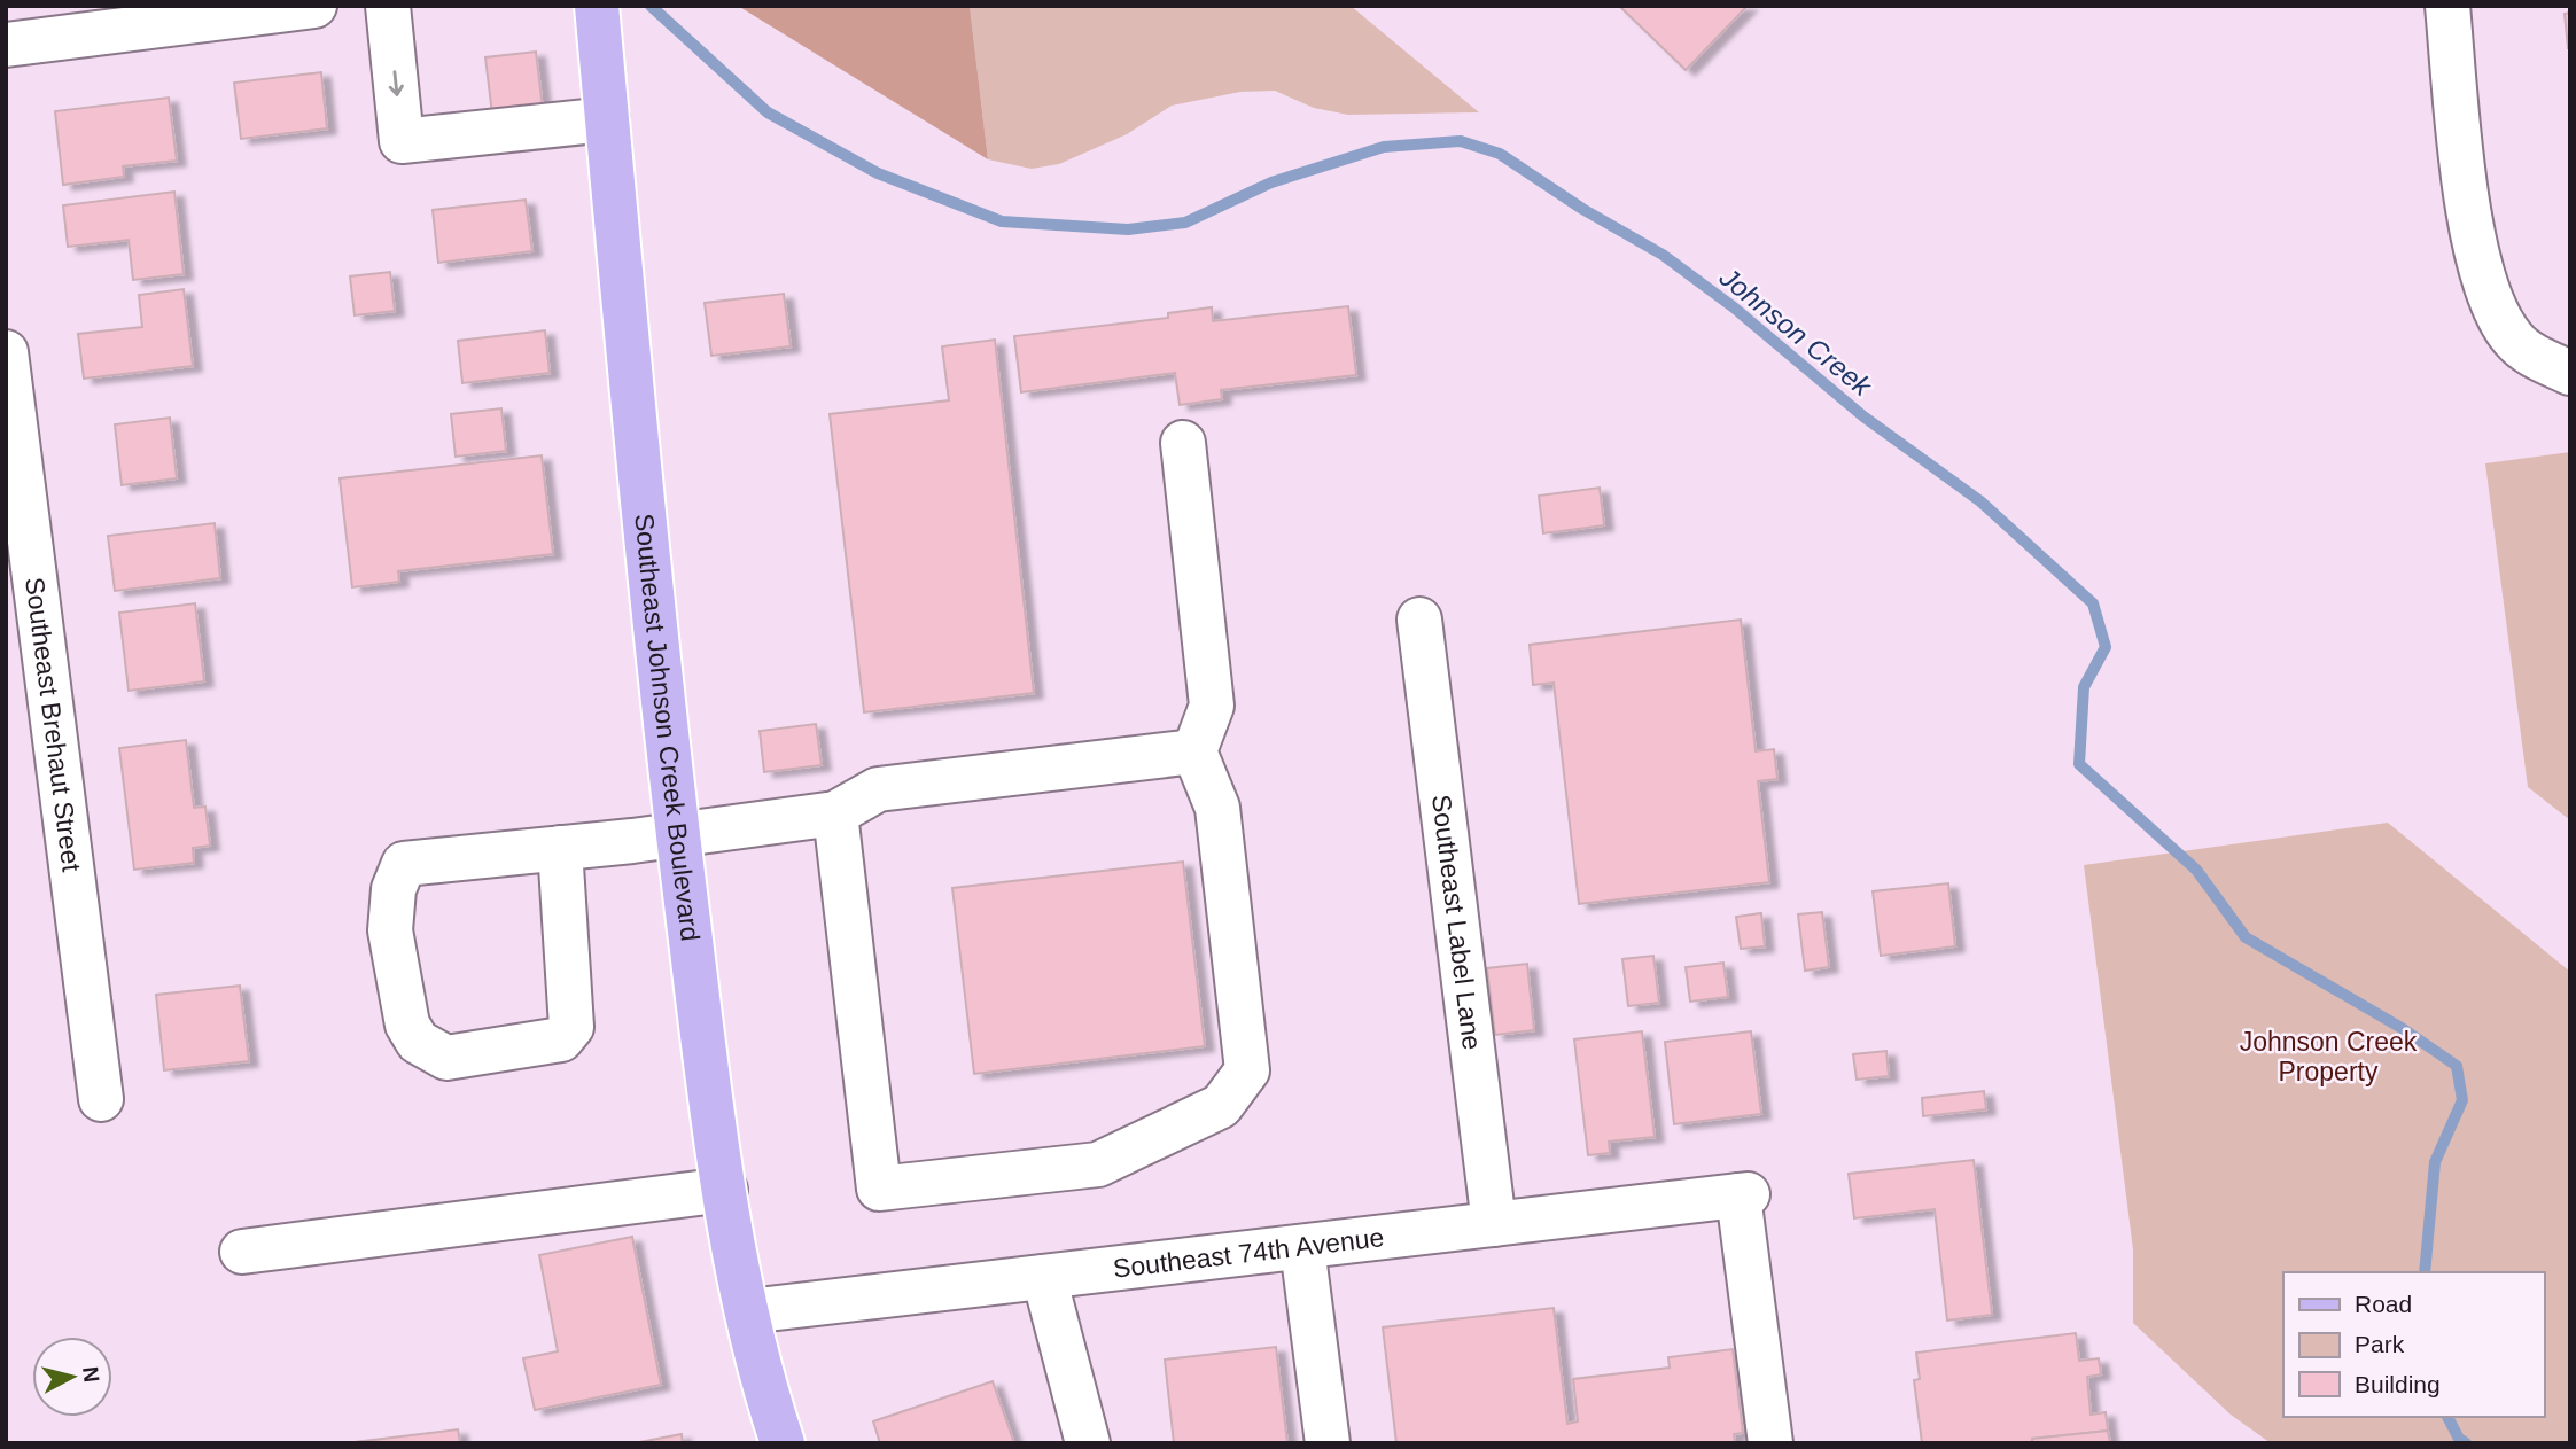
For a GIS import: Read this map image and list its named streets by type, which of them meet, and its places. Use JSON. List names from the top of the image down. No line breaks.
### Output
{"streets":{"main road":["Southeast Johnson Creek Boulevard"],"street":["Southeast Brehaut Street","Southeast Label Lane","Southeast 74th Avenue"]},"crossings":[["Southeast Johnson Creek Boulevard","Southeast 74th Avenue"],["Southeast Label Lane","Southeast 74th Avenue"]],"water":["Johnson Creek"],"parks":["Johnson Creek Property"],"legend":["Road","Park","Building"],"north":"right"}
